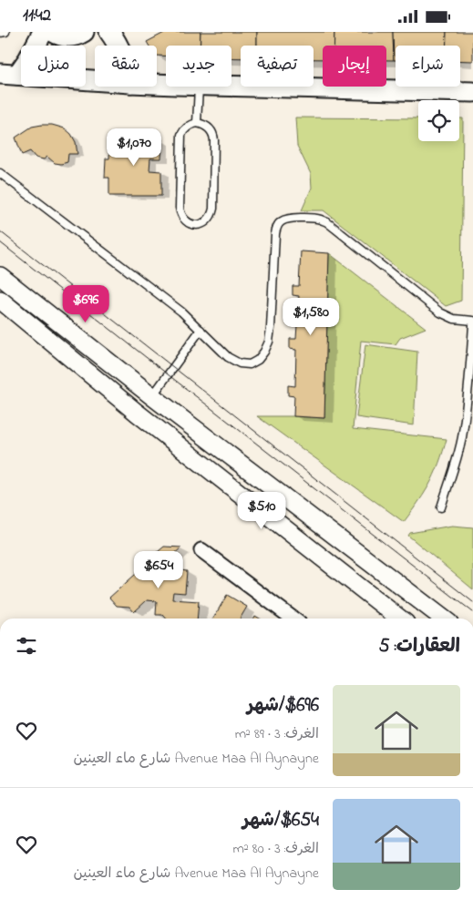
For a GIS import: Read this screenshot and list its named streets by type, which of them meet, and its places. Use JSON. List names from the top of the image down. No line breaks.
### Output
{"page":{"status":"11:42","chip":["شراء","إيجار","تصفية","جديد","شقة","منزل"],"price":["$1,070","$696","$1,580","$510","$654"],"heading":"العقارات: 5","list":[{"name":"$696/شهر","note":"الغرف: 3 · 89 m² · Avenue Maa Al Aynayne شارع ماء العينين"},{"name":"$654/شهر","note":"الغرف: 3 · 80 m² · Avenue Maa Al Aynayne شارع ماء العينين"}]}}
